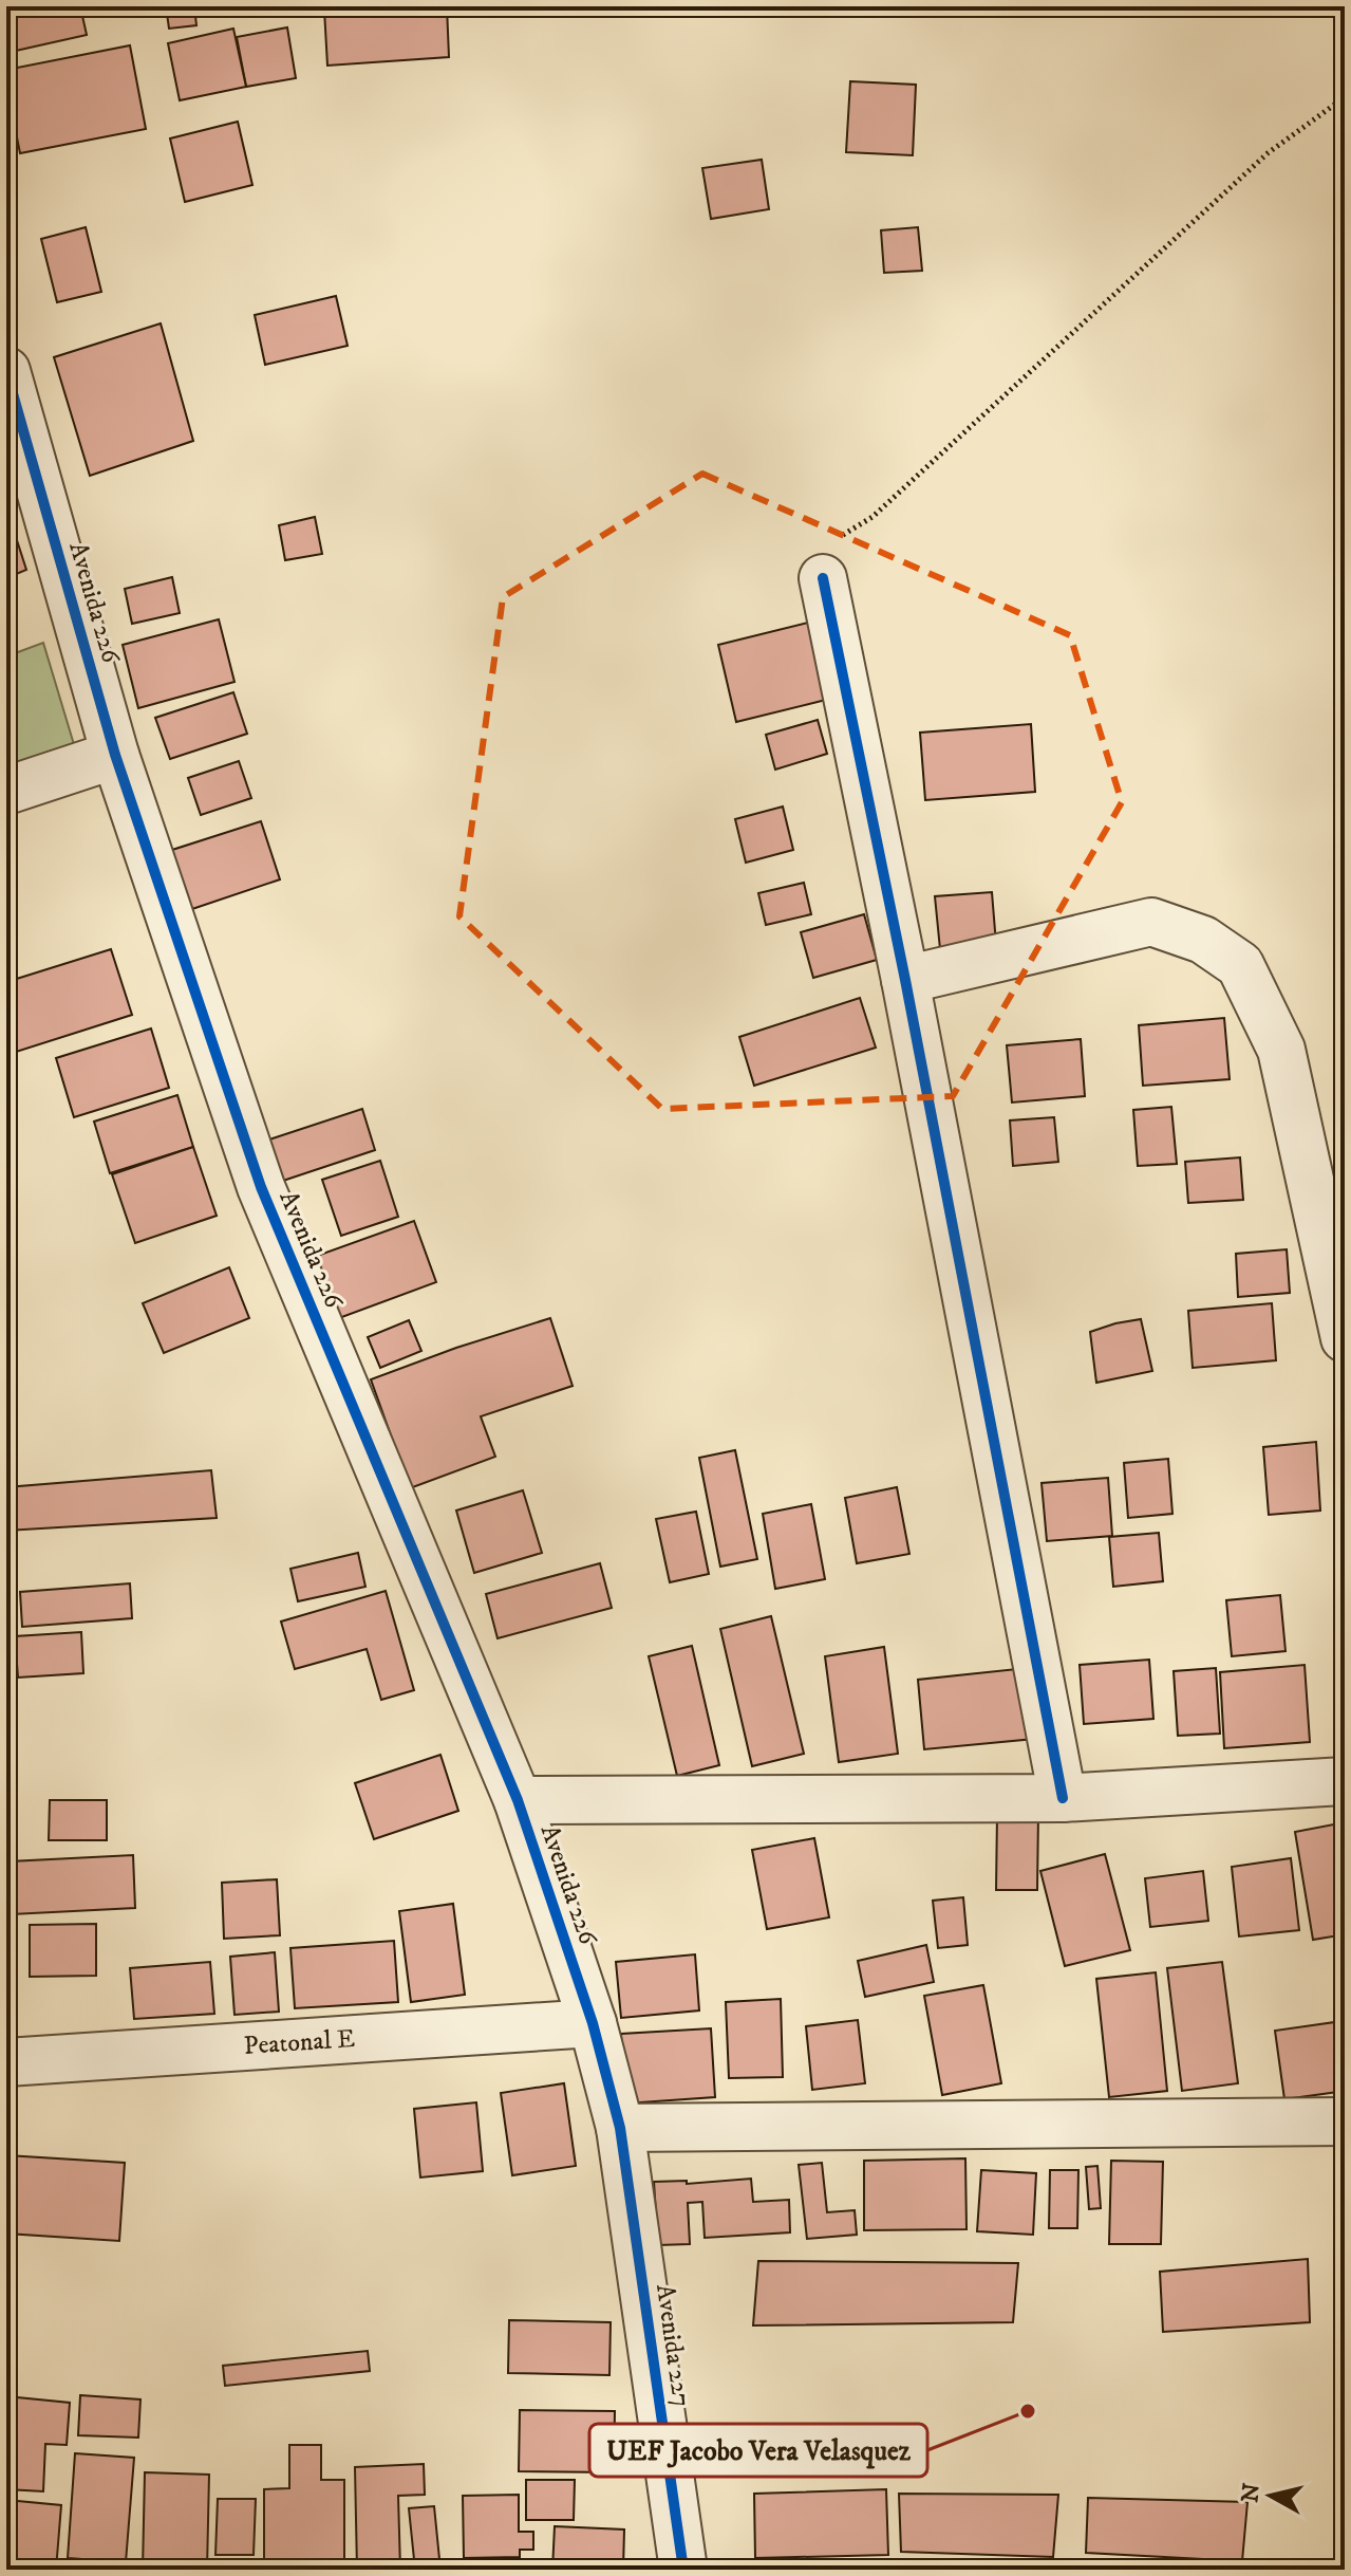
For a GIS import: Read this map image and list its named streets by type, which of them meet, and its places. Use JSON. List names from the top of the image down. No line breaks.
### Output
{"streets":{"street":["Avenida 226","Peatonal E","Avenida 227"]},"crossings":[["Avenida 226","Peatonal E"],["Avenida 226","Avenida 227"]],"places":["UEF Jacobo Vera Velasquez"],"north":"left"}
